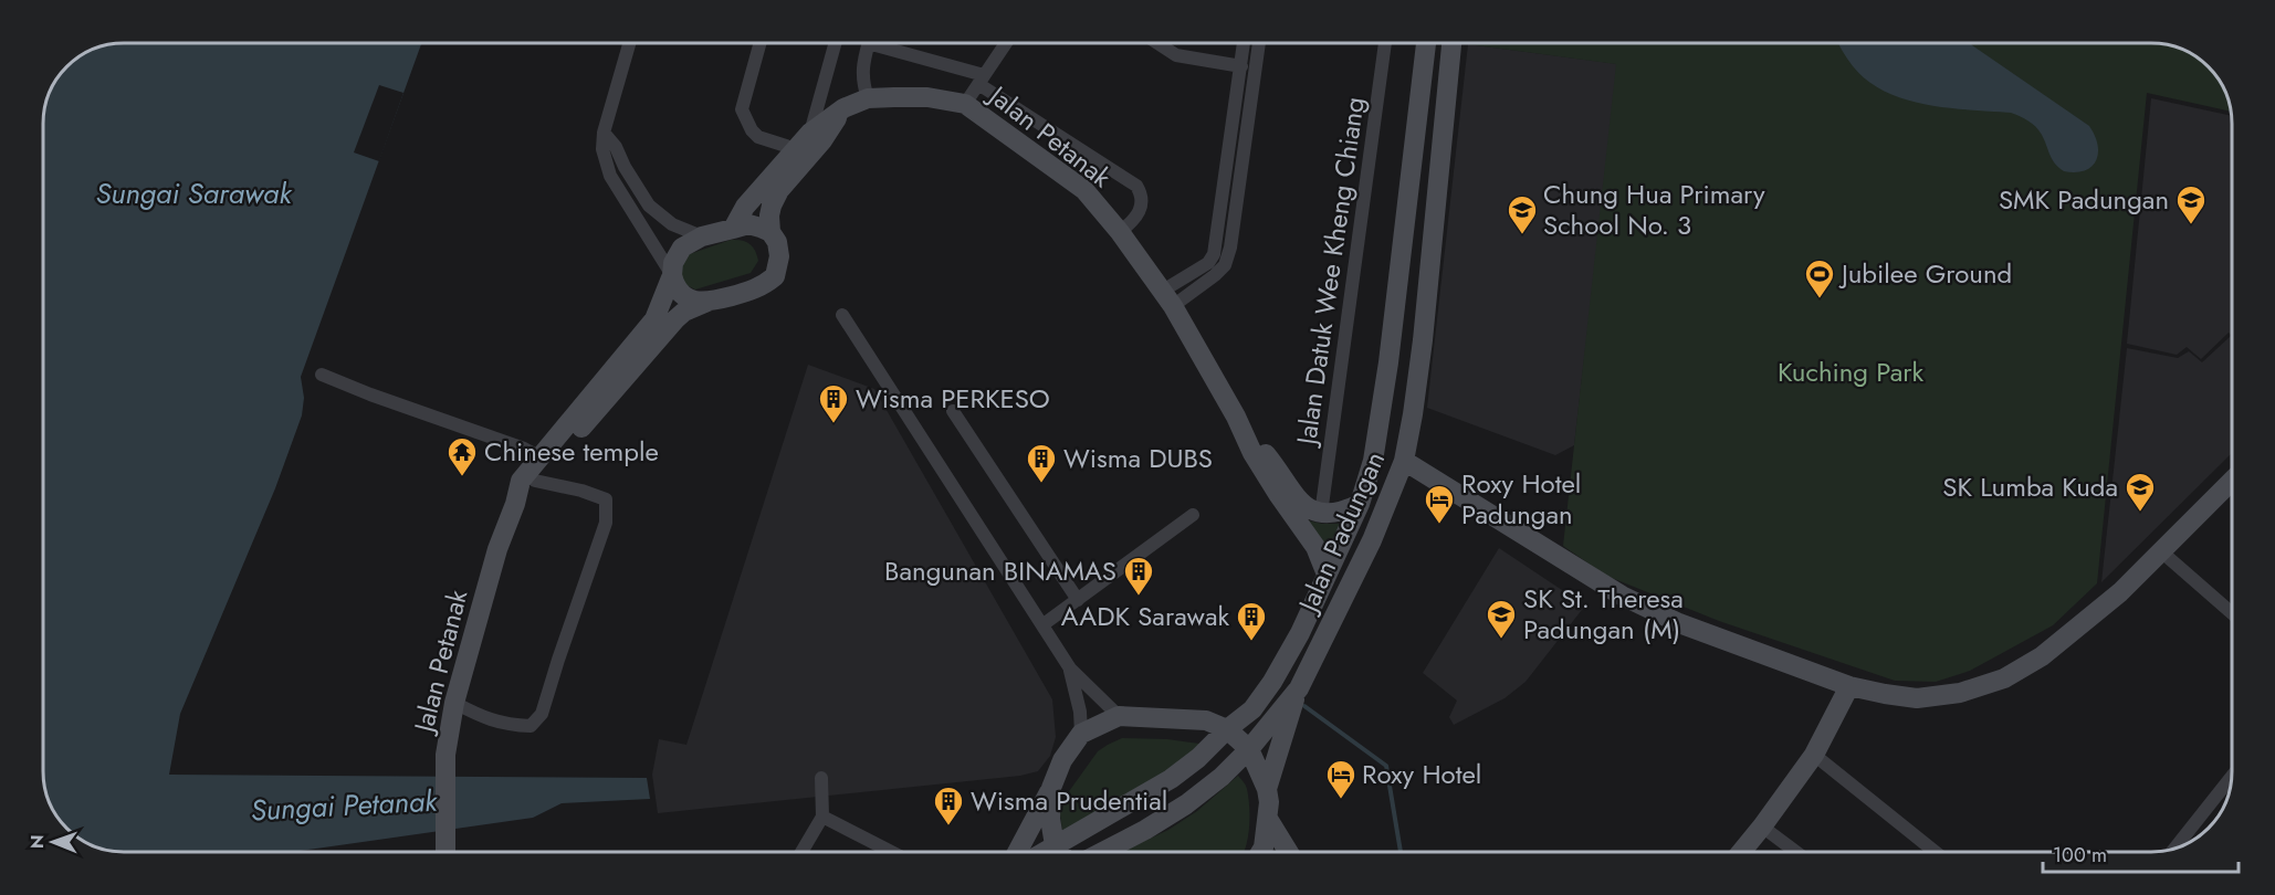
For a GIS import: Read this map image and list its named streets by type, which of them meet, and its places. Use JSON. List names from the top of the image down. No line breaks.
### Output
{"streets":{"street":["Jalan Petanak","Jalan Datuk Wee Kheng Chiang","Jalan Padungan"]},"crossings":[["Jalan Petanak","Jalan Datuk Wee Kheng Chiang"],["Jalan Petanak","Jalan Padungan"]],"water":["Sungai Sarawak","Sungai Petanak"],"parks":["Kuching Park"],"places":{"school or university":["SMK Padungan","Chung Hua Primary School No. 3","SK Lumba Kuda","SK St. Theresa Padungan (M)"],"sports":["Jubilee Ground"],"building":["Wisma PERKESO","Wisma DUBS","Bangunan BINAMAS","AADK Sarawak","Wisma Prudential"],"temple":["Chinese temple"],"hotel":["Roxy Hotel Padungan","Roxy Hotel"]},"scale_bar":"100 m","north":"left"}
